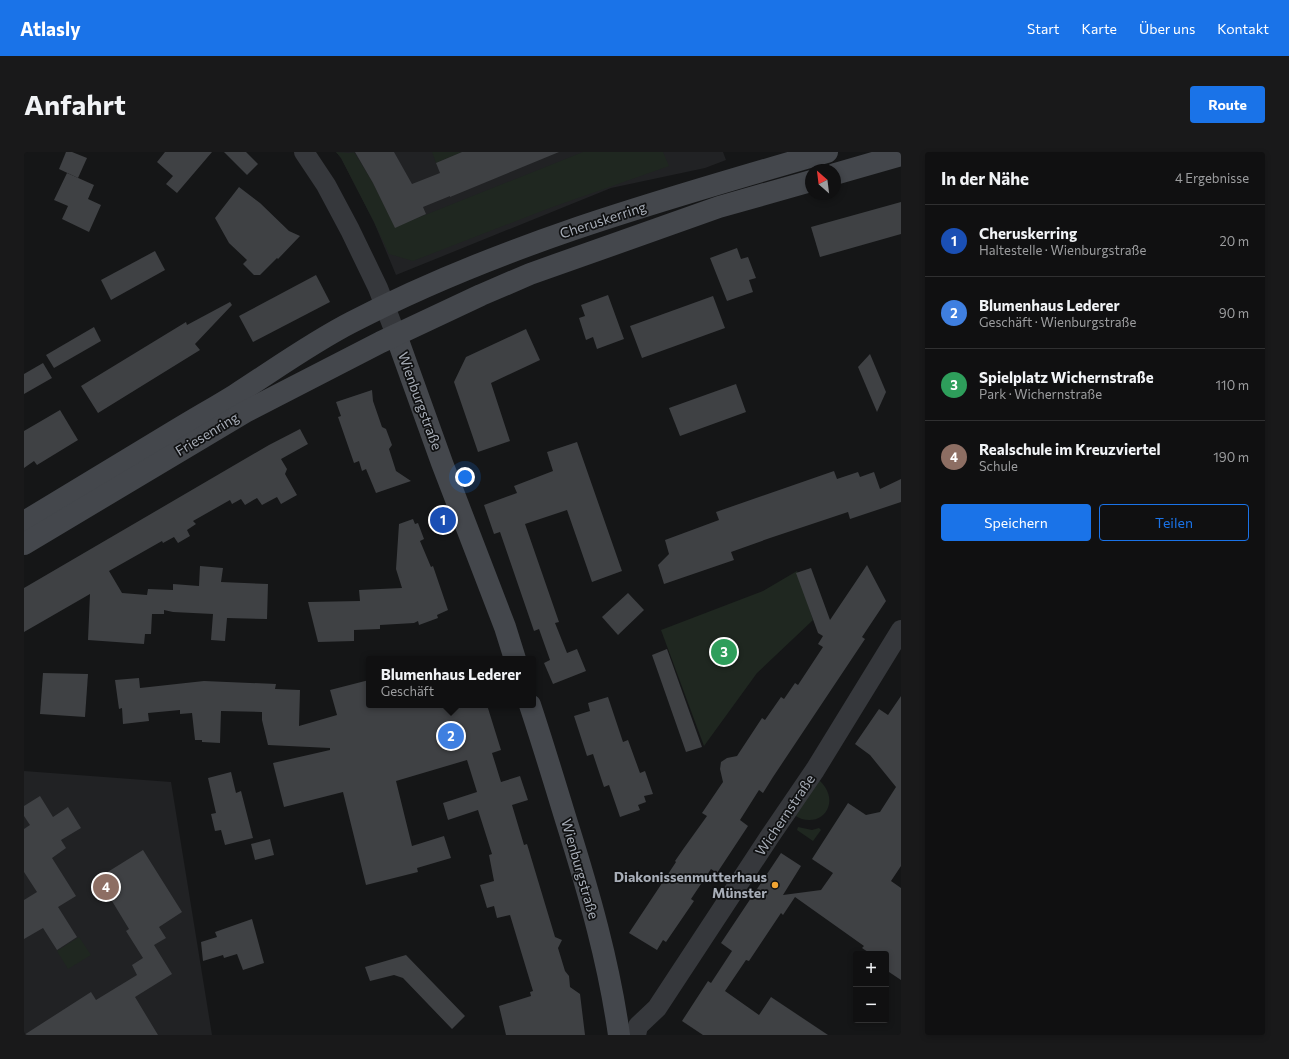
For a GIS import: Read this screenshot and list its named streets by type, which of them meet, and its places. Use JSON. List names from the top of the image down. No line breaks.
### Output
{"streets":{"main road":["Cheruskerring","Wienburgstraße","Friesenring"],"street":["Wichernstraße"]},"crossings":[["Cheruskerring","Wienburgstraße"],["Cheruskerring","Friesenring"],["Wienburgstraße","Friesenring"]],"places":["Diakonissenmutterhaus Münster"],"north":"top left","page":{"header":"Atlasly","nav":["Start","Karte","Über uns","Kontakt"],"buttons":["Route",["Speichern","Teilen"]],"title":"Anfahrt","heading":["In der Nähe","4 Ergebnisse"],"list":[{"mark":"1","name":"Cheruskerring","note":"Haltestelle · Wienburgstraße","value":"20 m"},{"mark":"2","name":"Blumenhaus Lederer","note":"Geschäft · Wienburgstraße","value":"90 m"},{"mark":"3","name":"Spielplatz Wichernstraße","note":"Park · Wichernstraße","value":"110 m"},{"mark":"4","name":"Realschule im Kreuzviertel","note":"Schule","value":"190 m"}],"pins":["1","3","2","4"],"popup":["Blumenhaus Lederer","Geschäft"],"map_buttons":["+","−"]}}
